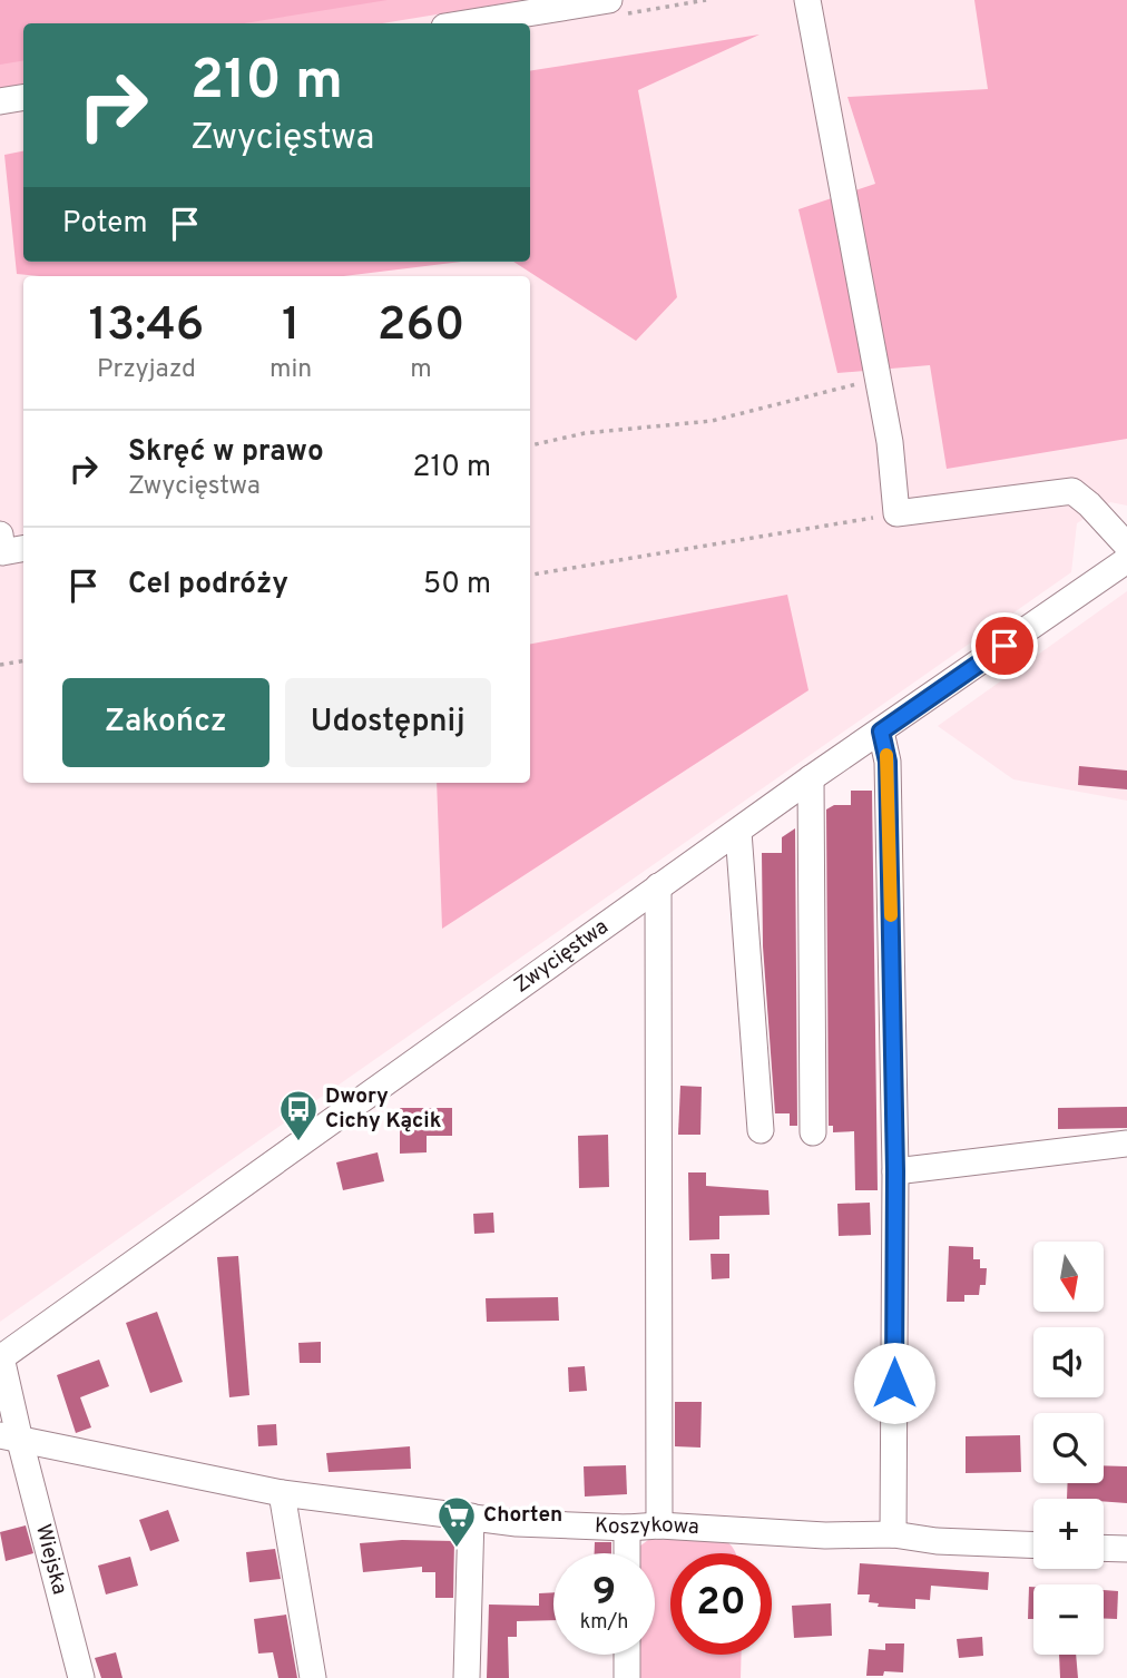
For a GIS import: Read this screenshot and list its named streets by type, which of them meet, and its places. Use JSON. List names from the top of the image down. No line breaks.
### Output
{"streets":{"street":["Zwycięstwa","Koszykowa","Wiejska"]},"crossings":[["Koszykowa","Wiejska"]],"places":{"bus stop":["Dwory Cichy Kącik"],"supermarket":["Chorten"]},"north":"bottom","page":{"turn":["210 m","Zwycięstwa"],"then":"Potem","eta":["13:46","Przyjazd","1","min","260","m"],"list":[{"name":"Skręć w prawo","note":"Zwycięstwa","value":"210 m"},{"name":"Cel podróży","value":"50 m"}],"buttons":["Zakończ","Udostępnij"],"map_buttons":["+","−"],"speed":"9 km/h","limit":"20"}}
